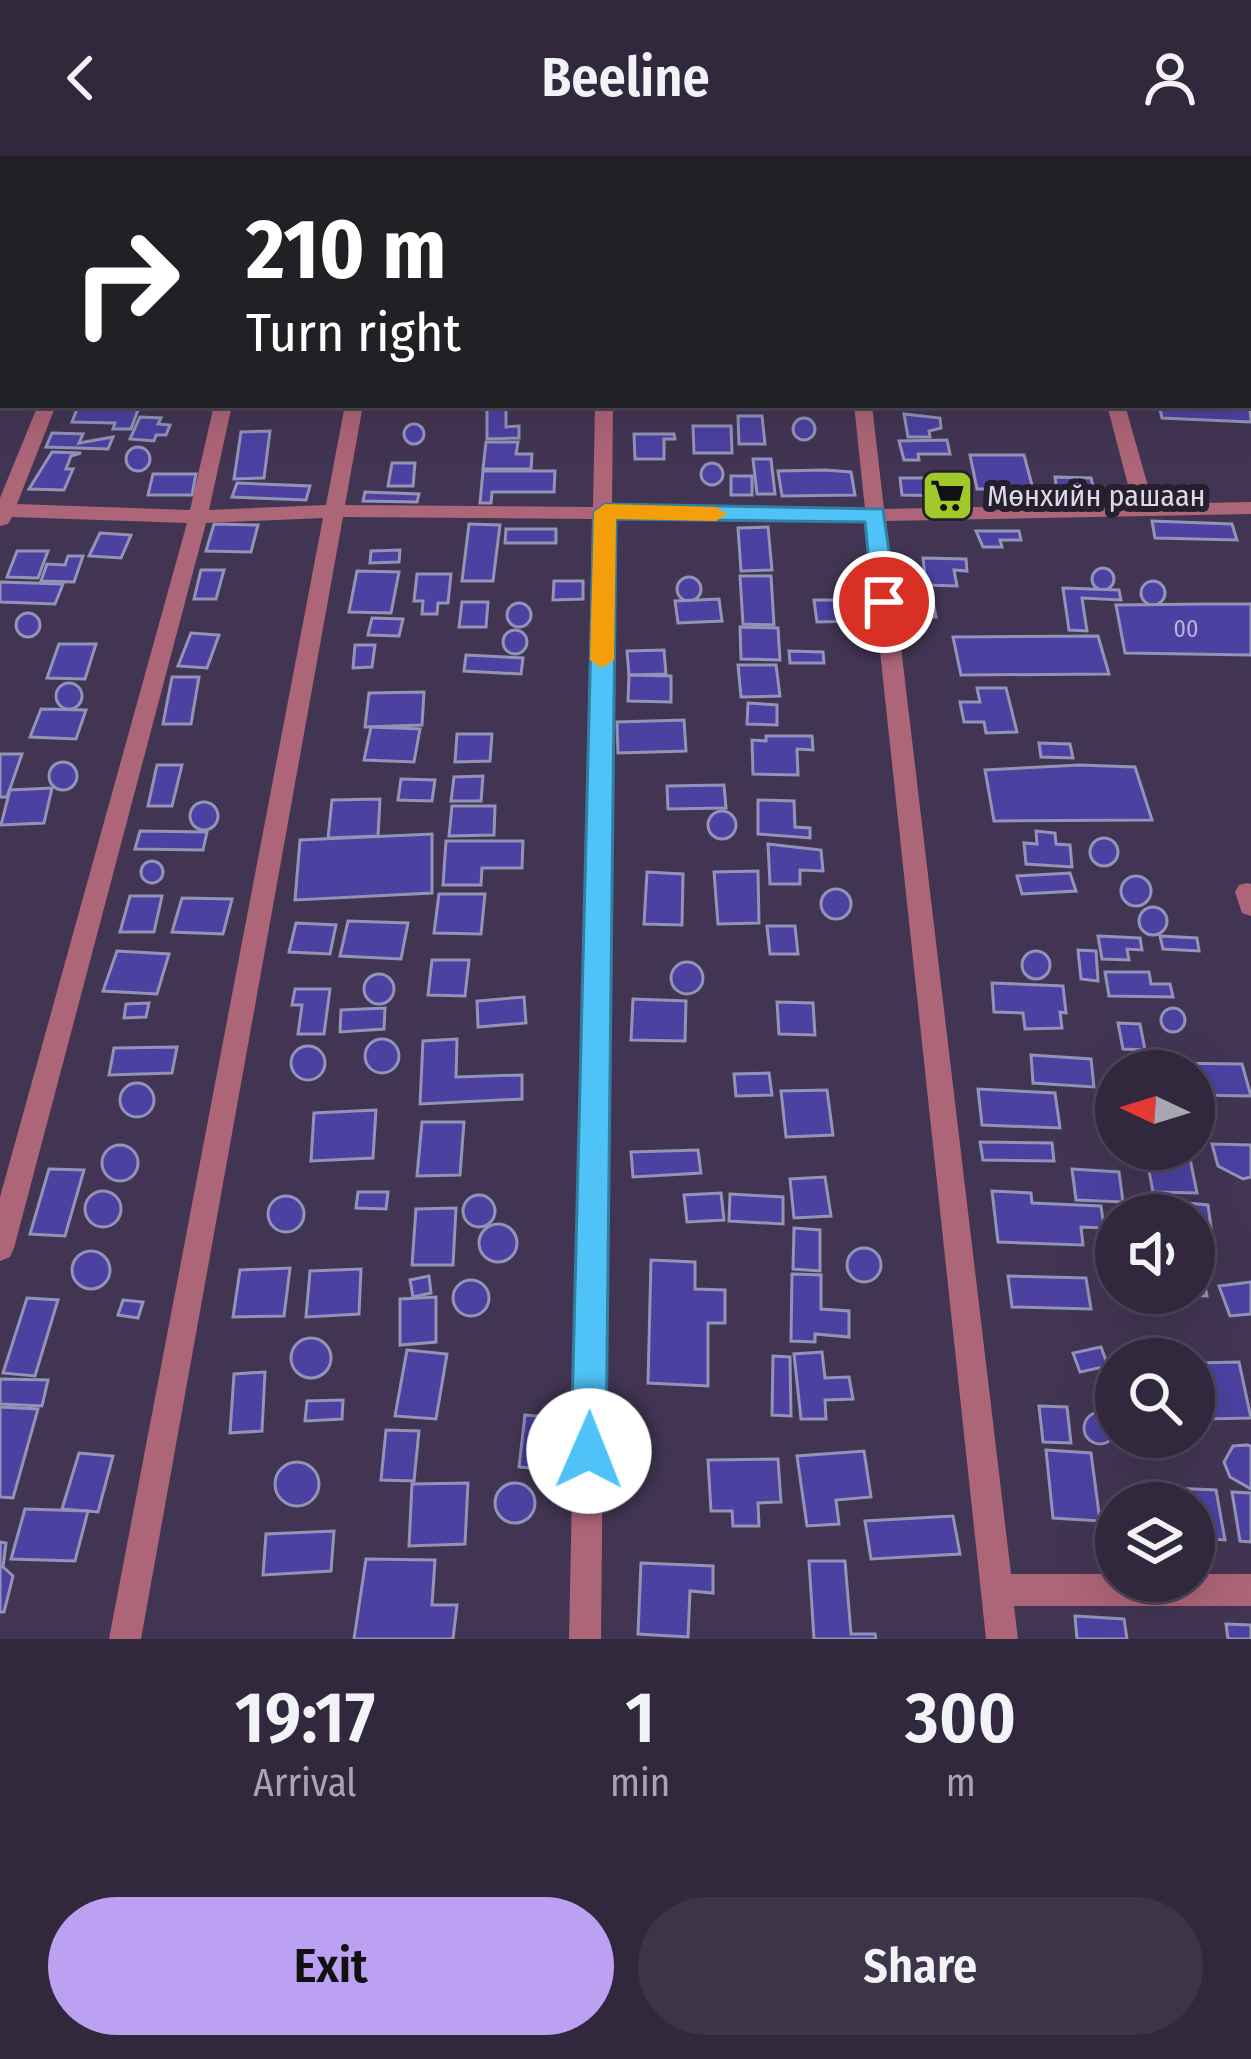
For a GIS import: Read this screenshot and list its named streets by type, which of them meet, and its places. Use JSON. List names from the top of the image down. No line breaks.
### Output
{"places":{"supermarket":["Мөнхийн рашаан"]},"house_numbers":["00"],"north":"left","page":{"header":"Beeline","turn":["210 m","Turn right"],"eta":["19:17","Arrival","1","min","300","m"],"buttons":["Exit","Share"]}}
